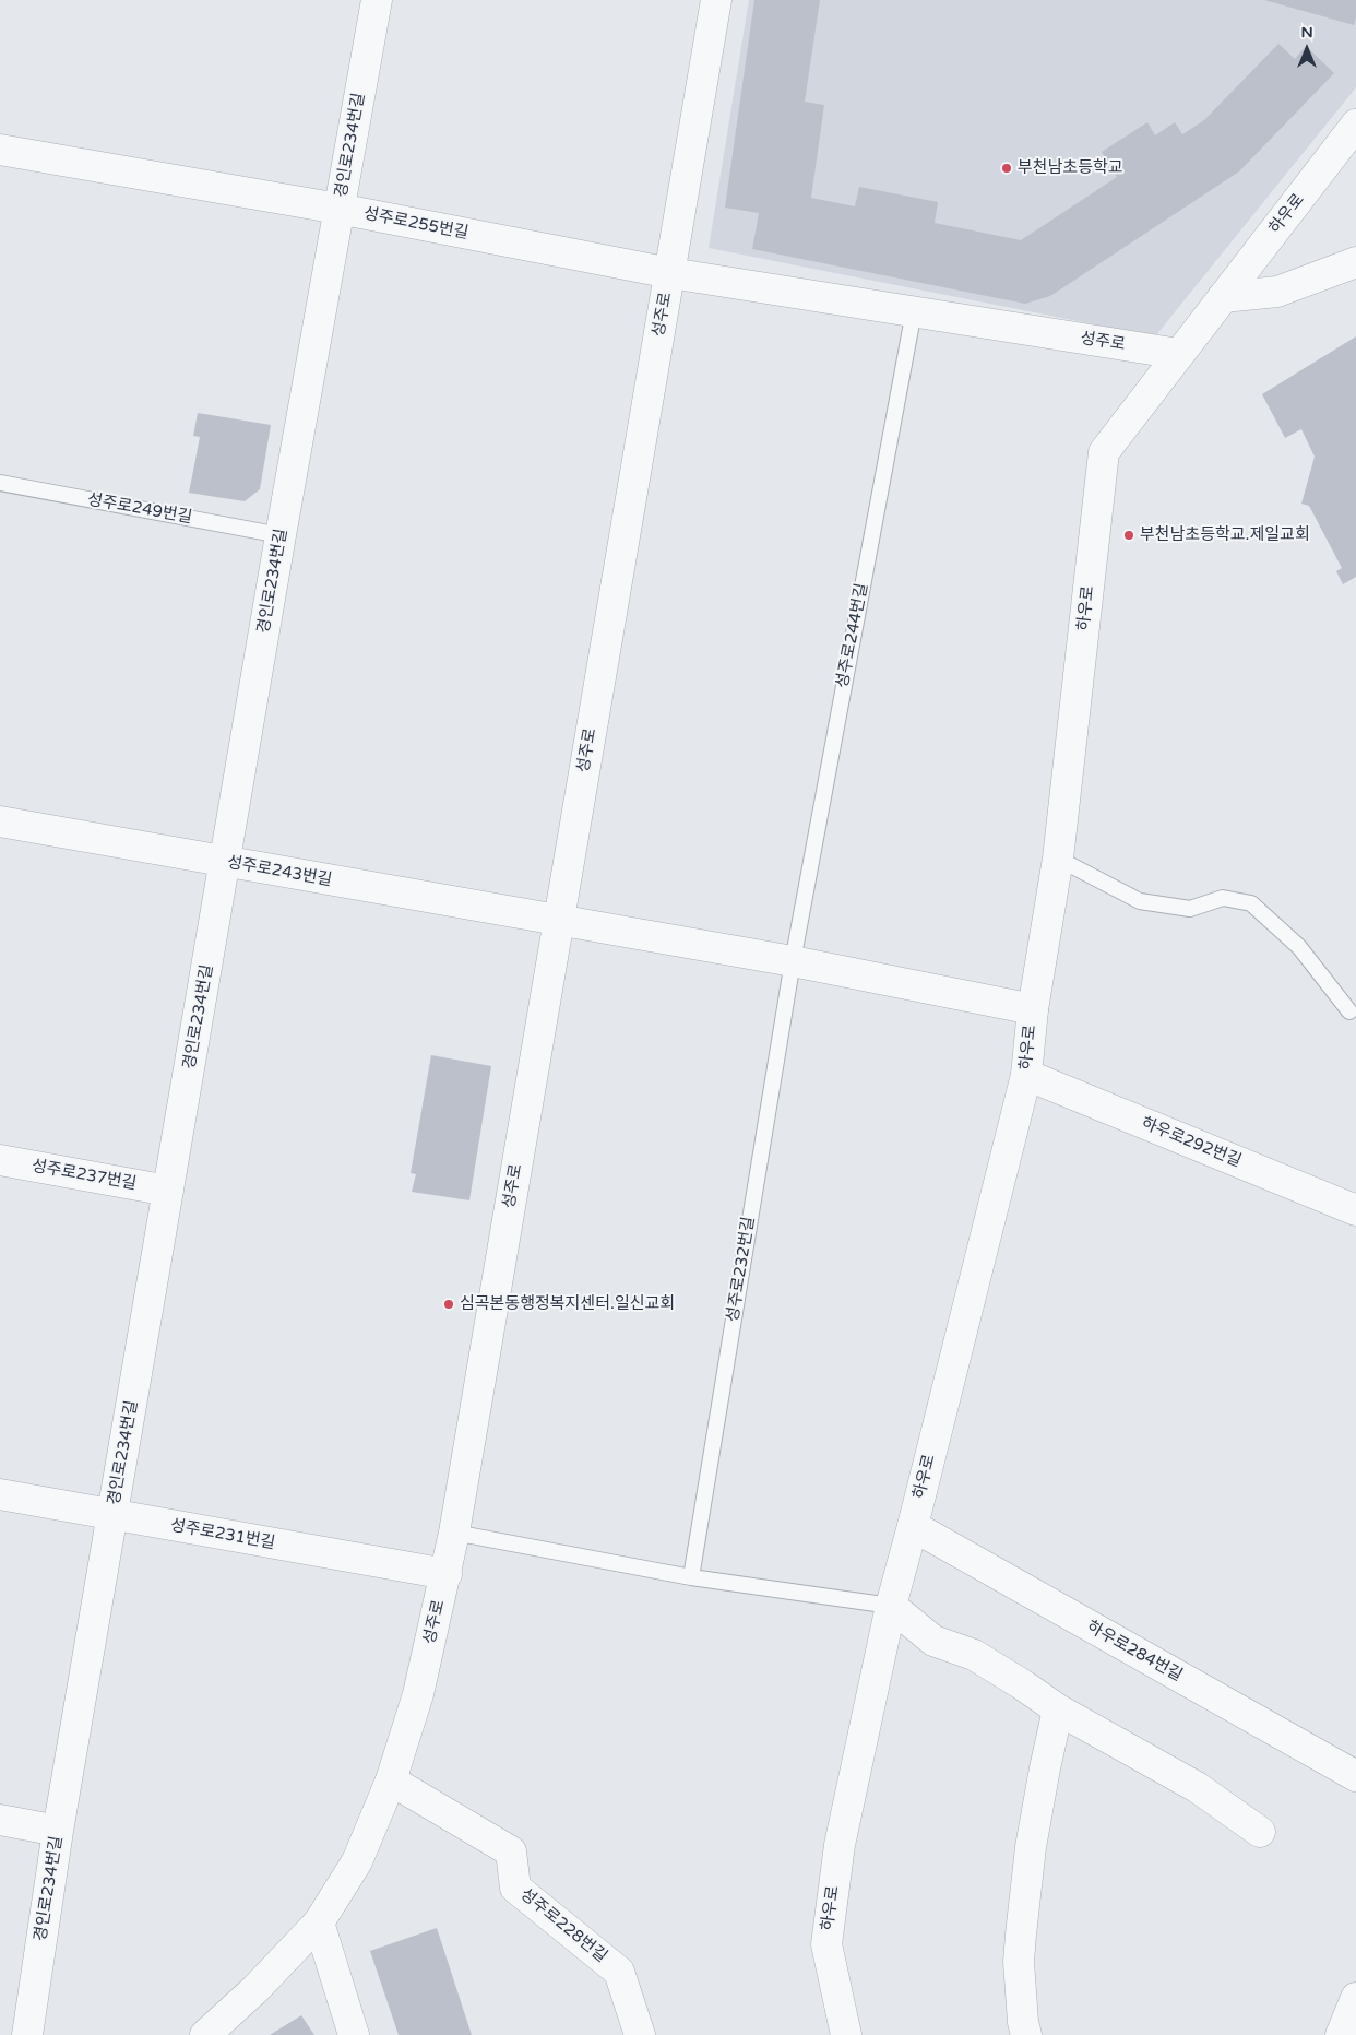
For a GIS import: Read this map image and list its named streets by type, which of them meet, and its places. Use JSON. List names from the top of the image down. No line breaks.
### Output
{"streets":{"street":["경인로234번길","하우로","성주로255번길","성주로","성주로243번길","하우로292번길","성주로237번길","성주로231번길","하우로284번길","성주로228번길"],"lane":["성주로249번길","성주로244번길","성주로232번길"]},"crossings":[["경인로234번길","성주로255번길"],["경인로234번길","성주로249번길"],["경인로234번길","성주로243번길"],["경인로234번길","성주로237번길"],["경인로234번길","성주로231번길"],["하우로","성주로"],["하우로","하우로292번길"],["하우로","하우로284번길"],["성주로255번길","성주로"],["성주로","성주로244번길"],["성주로","성주로243번길"],["성주로","성주로231번길"],["성주로","성주로228번길"],["성주로244번길","성주로232번길"]],"places":["부천남초등학교","부천남초등학교.제일교회","심곡본동행정복지센터.일신교회"],"north":"top"}
